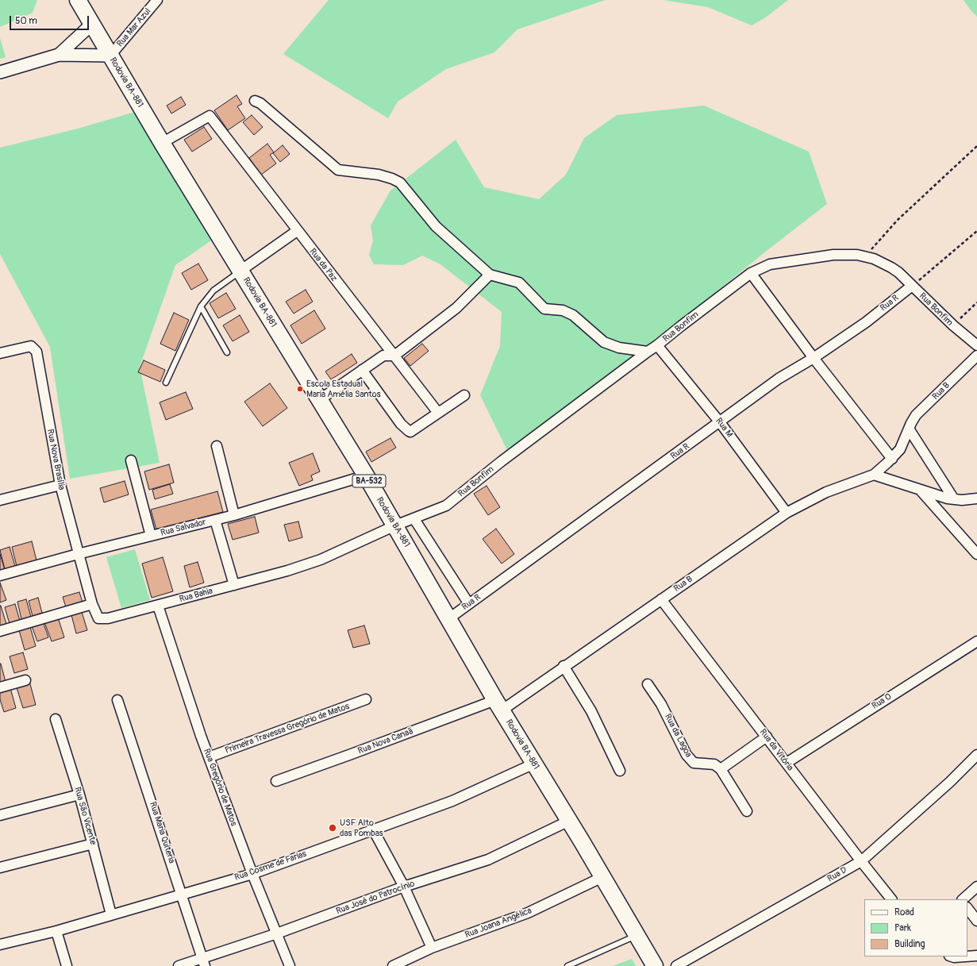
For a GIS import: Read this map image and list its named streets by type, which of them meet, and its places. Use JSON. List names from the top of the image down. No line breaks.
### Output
{"streets":{"main road":["Rodovia BA-881","BA-532"],"street":["Rua Mar Azul","Rua da Paz","Rua R","Rua Bonfim","Rua B","Rua M","Rua Nova Brasília","Rua Salvador","Rua Bahia","Rua O","Primeira Travessa Gregório de Matos","Rua da Lagoa","Rua Nova Canaã","Rua da Vitória","Rua Gregório de Matos","Rua São Vicente","Rua Maria Quiteria","Rua Cosme de Farias","Rua D","Rua José do Patrocínio","Rua Joana Angélica"]},"crossings":[["Rua Mar Azul","Rodovia BA-881"],["Rodovia BA-881","Rua da Paz"],["Rodovia BA-881","Rua R"],["Rodovia BA-881","Rua Bonfim"],["Rodovia BA-881","Rua B"],["Rodovia BA-881","Rua Salvador"],["Rodovia BA-881","Rua Bahia"],["Rodovia BA-881","Rua Nova Canaã"],["Rodovia BA-881","Rua Cosme de Farias"],["Rodovia BA-881","Rua José do Patrocínio"],["Rodovia BA-881","Rua Joana Angélica"],["Rua R","Rua Bonfim"],["Rua R","Rua M"],["Rua Bonfim","Rua M"],["Rua Bonfim","Rua Bahia"],["Rua B","Rua M"],["Rua B","Rua Nova Canaã"],["Rua B","Rua da Vitória"],["Rua Nova Brasília","Rua Salvador"],["Rua Nova Brasília","Rua Bahia"],["Rua Bahia","Rua Gregório de Matos"],["Rua O","Rua da Vitória"],["Primeira Travessa Gregório de Matos","Rua Gregório de Matos"],["Rua da Vitória","Rua D"],["Rua Gregório de Matos","Rua Cosme de Farias"],["Rua Gregório de Matos","Rua José do Patrocínio"],["Rua São Vicente","Rua Cosme de Farias"],["Rua Maria Quiteria","Rua Cosme de Farias"],["Rua Maria Quiteria","Rua José do Patrocínio"]],"places":["Escola Estadual Maria Amélia Santos","USF Alto das Pombas"],"legend":["Road","Park","Building"],"scale_bar":"50 m"}
